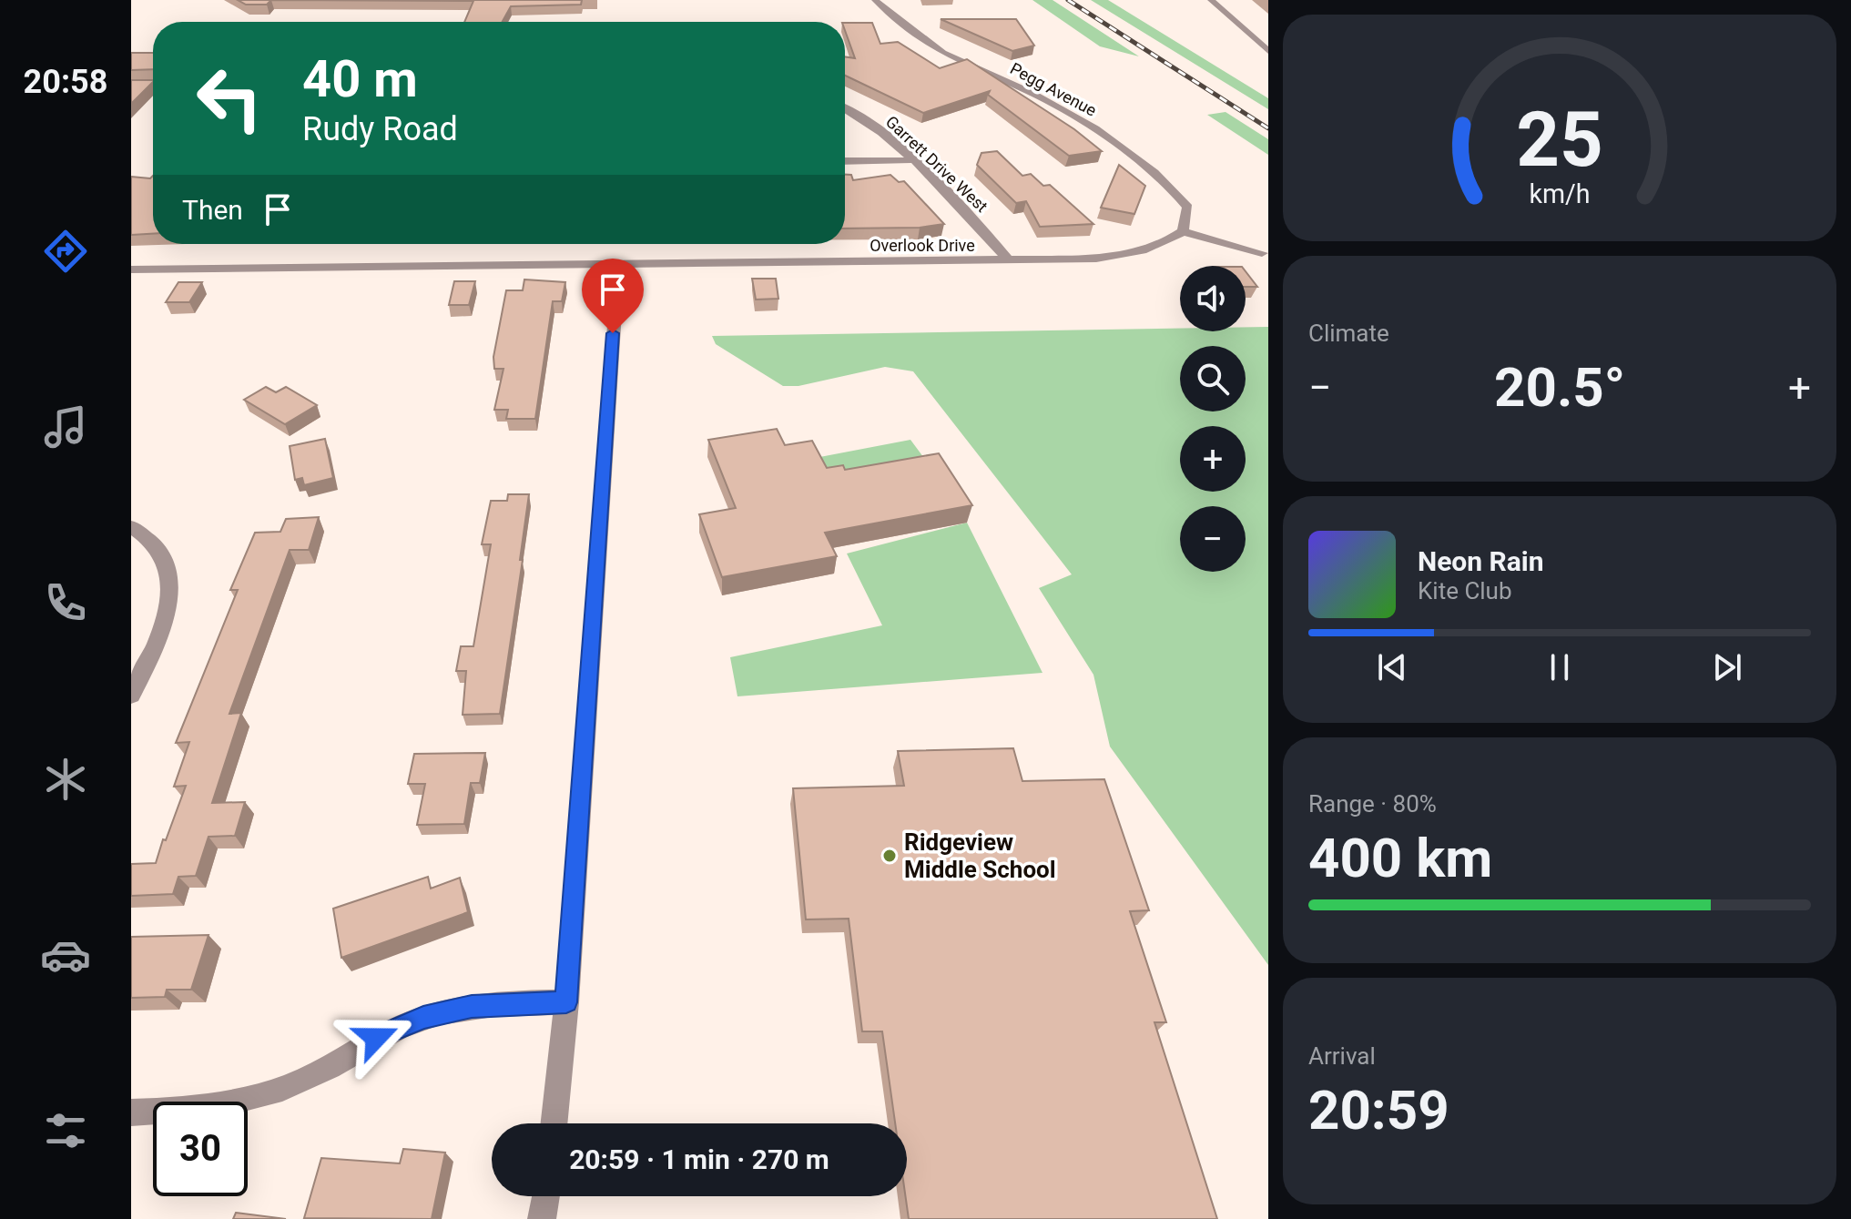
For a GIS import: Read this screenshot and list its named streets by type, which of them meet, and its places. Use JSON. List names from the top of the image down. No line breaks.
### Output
{"streets":{"street":["Pegg Avenue","Garrett Drive West","Overlook Drive"]},"crossings":[["Pegg Avenue","Overlook Drive"],["Garrett Drive West","Overlook Drive"]],"places":["Ridgeview Middle School"],"page":{"tabs":"20:58","turn":["40 m","Rudy Road"],"then":"Then","tile":["Climate",["Range · 80%","400 km"],["Arrival","20:59"]],"map_buttons":["+","−"],"heat":["−","20.5°","+"],"song":["Neon Rain","Kite Club"],"limit":"30","trip":"20:59 · 1 min · 270 m","gauge":["25","km/h"]}}
